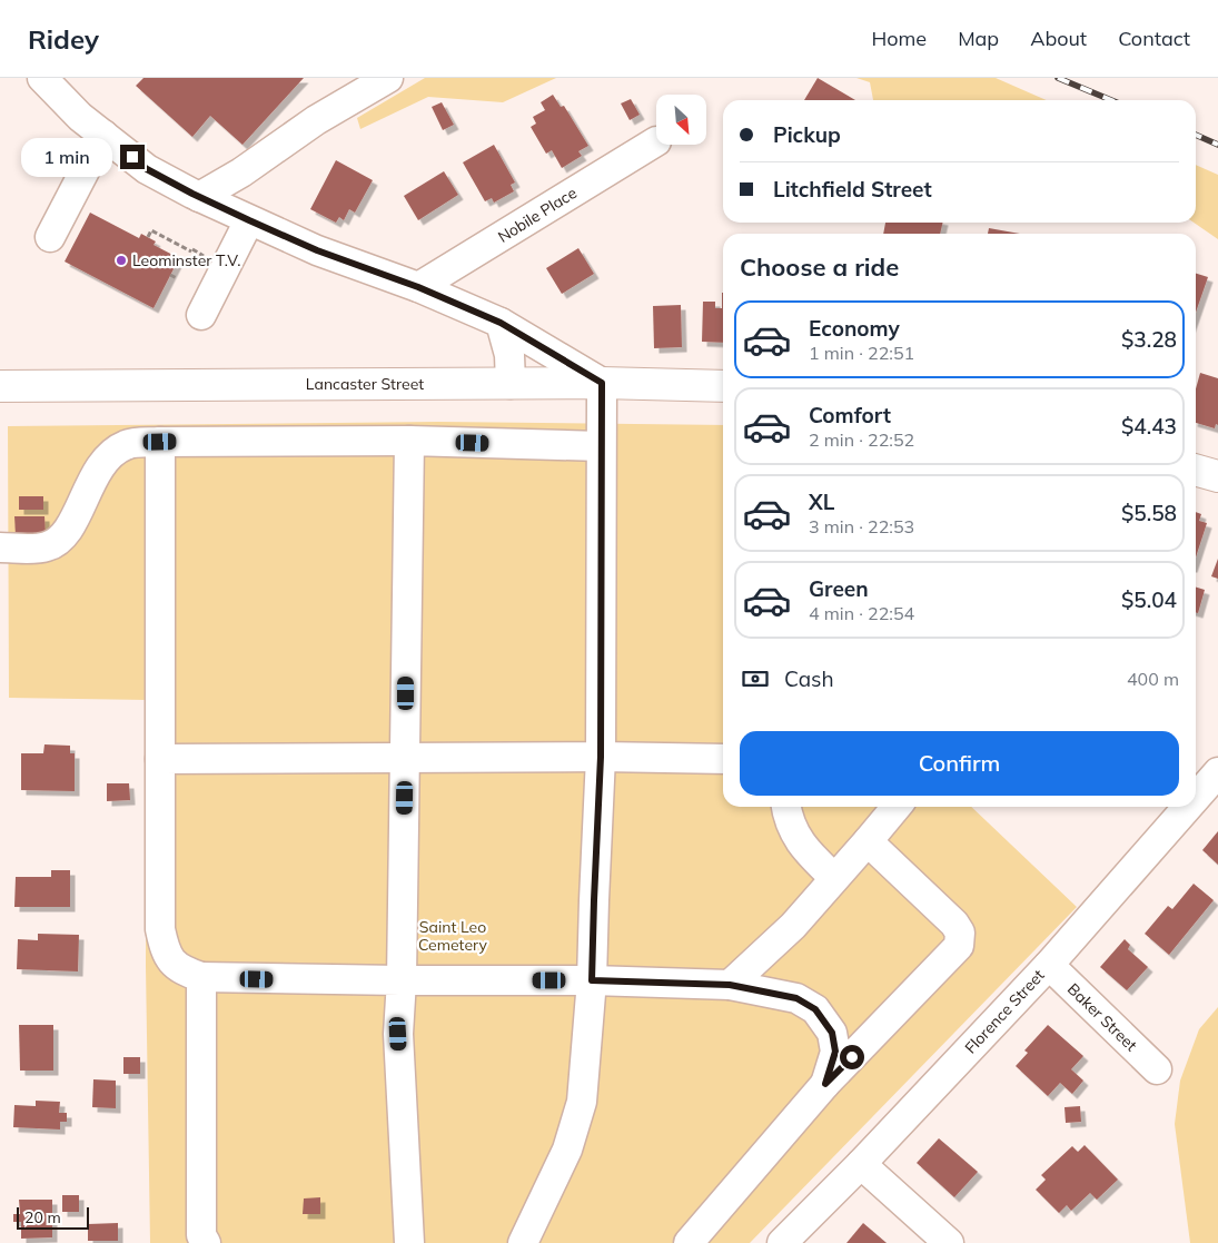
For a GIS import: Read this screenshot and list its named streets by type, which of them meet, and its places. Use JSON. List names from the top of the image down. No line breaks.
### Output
{"streets":{"main road":["Lancaster Street"],"street":["Nobile Place","Florence Street","Baker Street"]},"crossings":[["Florence Street","Baker Street"]],"parks":["Saint Leo Cemetery"],"places":["Leominster T.V."],"scale_bar":"20 m","north":"bottom right","page":{"header":"Ridey","nav":["Home","Map","About","Contact"],"banner":["Pickup","Litchfield Street"],"bubble":"1 min","heading":"Choose a ride","list":[{"name":"Economy","note":"1 min · 22:51","value":"$3.28"},{"name":"Comfort","note":"2 min · 22:52","value":"$4.43"},{"name":"XL","note":"3 min · 22:53","value":"$5.58"},{"name":"Green","note":"4 min · 22:54","value":"$5.04"}],"pay":["Cash","400 m"],"buttons":"Confirm","scale":"20 m"}}
